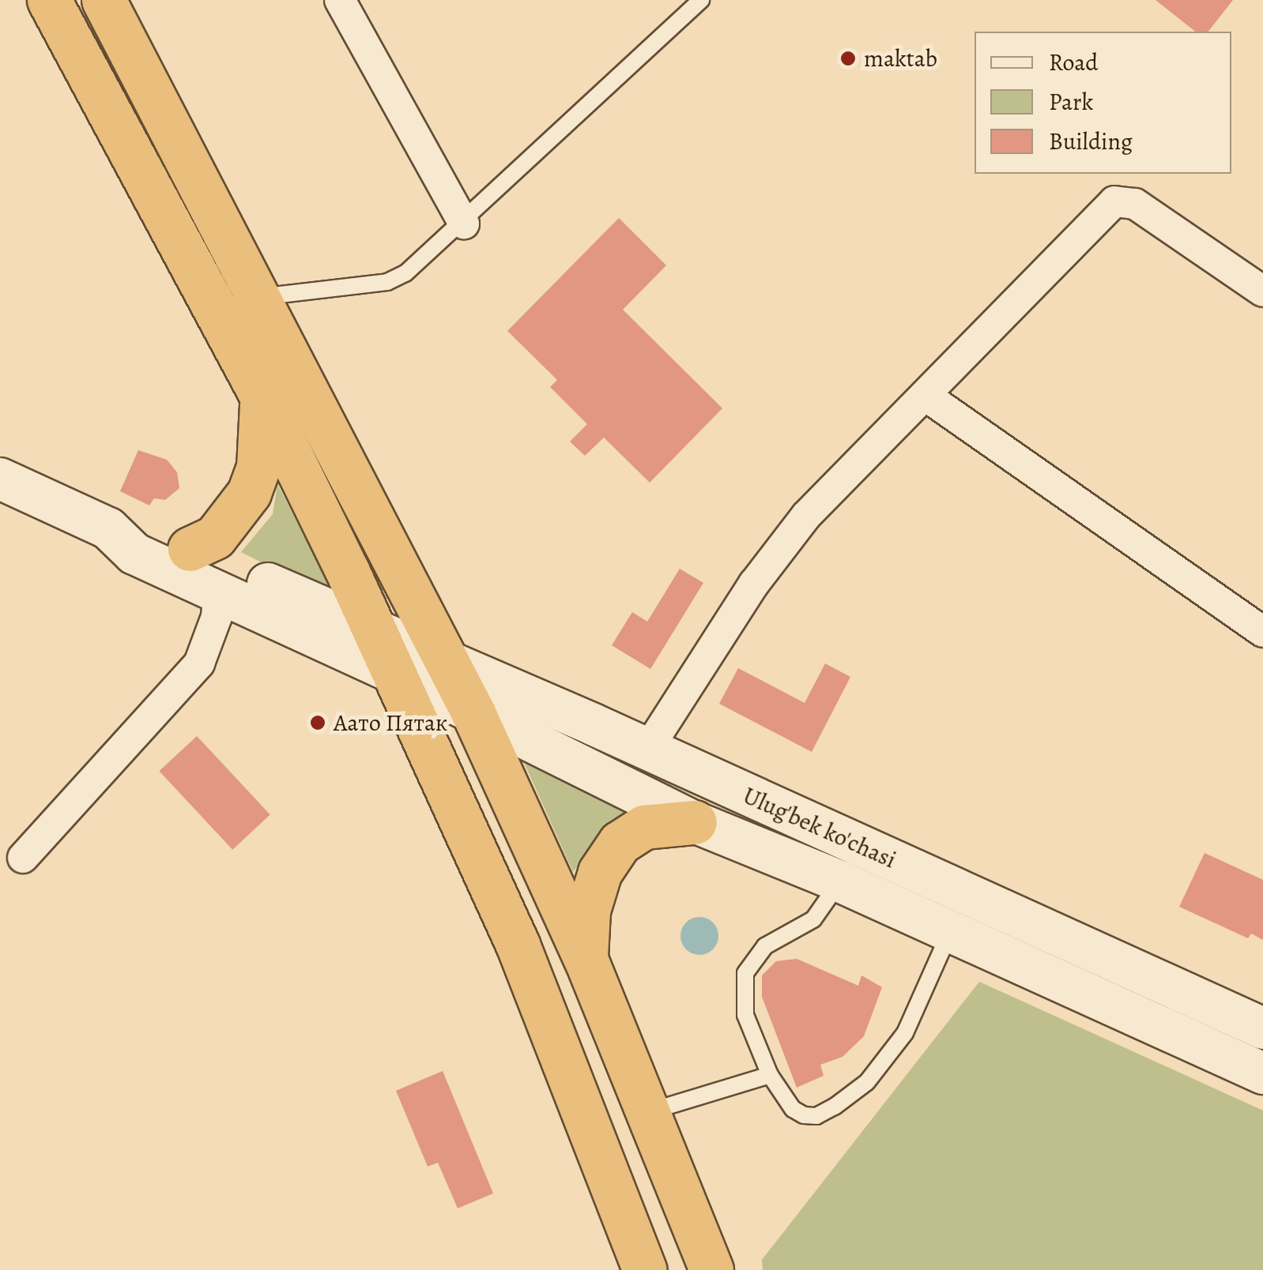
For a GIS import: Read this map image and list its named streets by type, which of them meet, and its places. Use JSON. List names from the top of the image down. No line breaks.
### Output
{"streets":{"main road":["Ulug'bek ko'chasi"]},"places":["maktab","Аато Пятак"],"legend":["Road","Park","Building"]}
